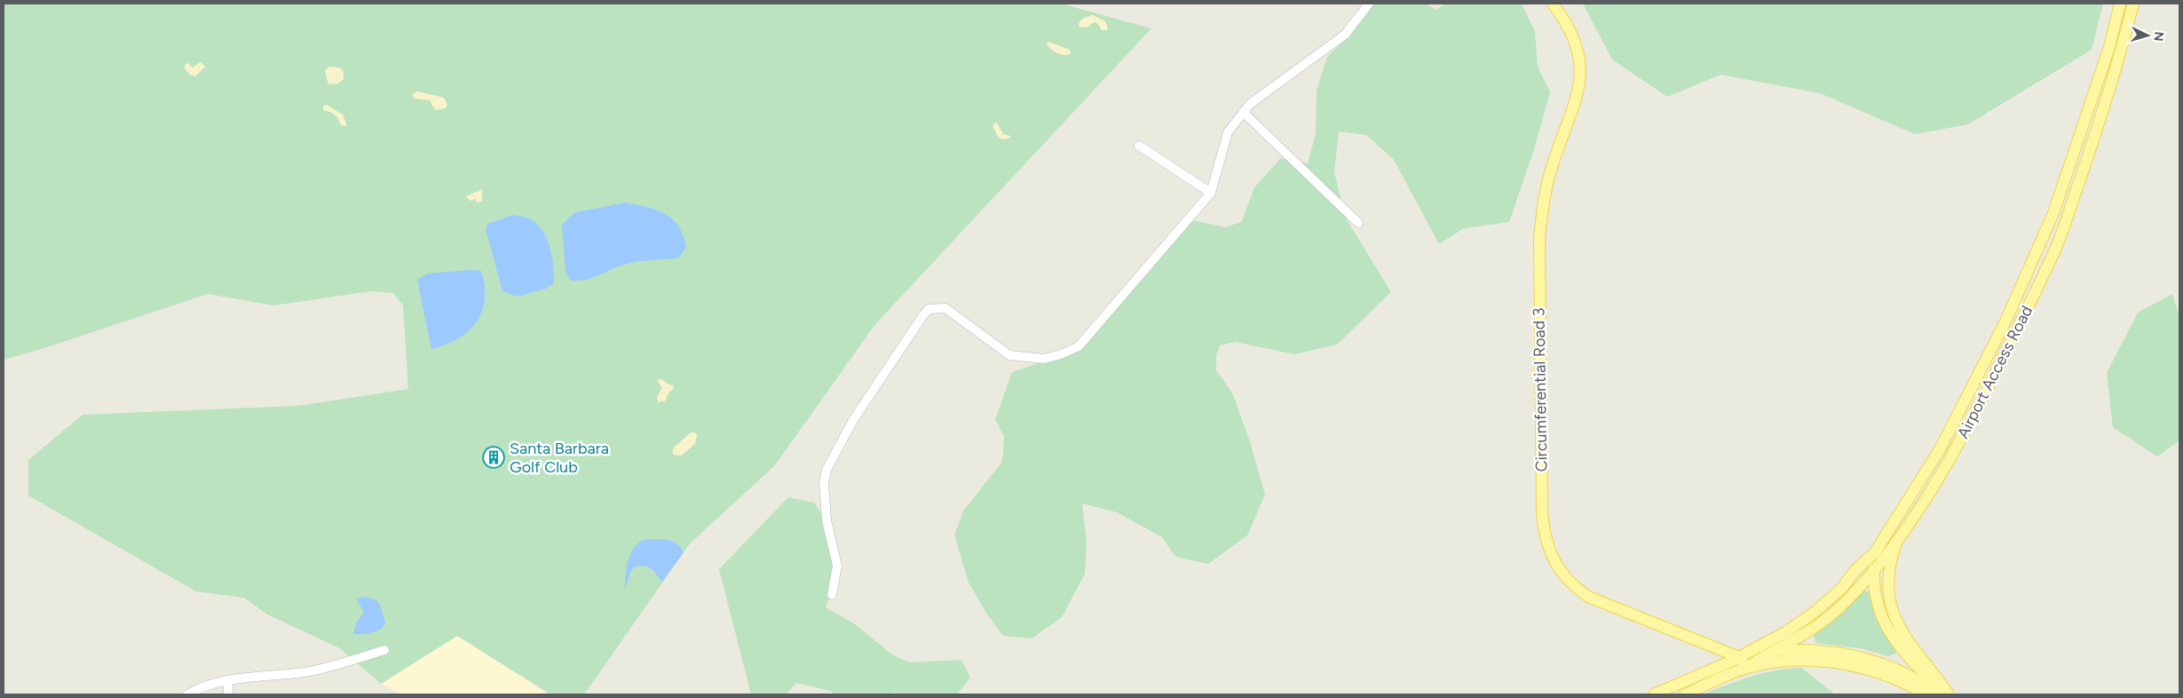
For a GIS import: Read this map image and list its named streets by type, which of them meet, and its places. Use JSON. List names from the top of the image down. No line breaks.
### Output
{"streets":{"main road":["Airport Access Road","Circumferential Road 3"]},"crossings":[["Airport Access Road","Circumferential Road 3"]],"places":{"building":["Santa Barbara Golf Club"]},"north":"right"}
